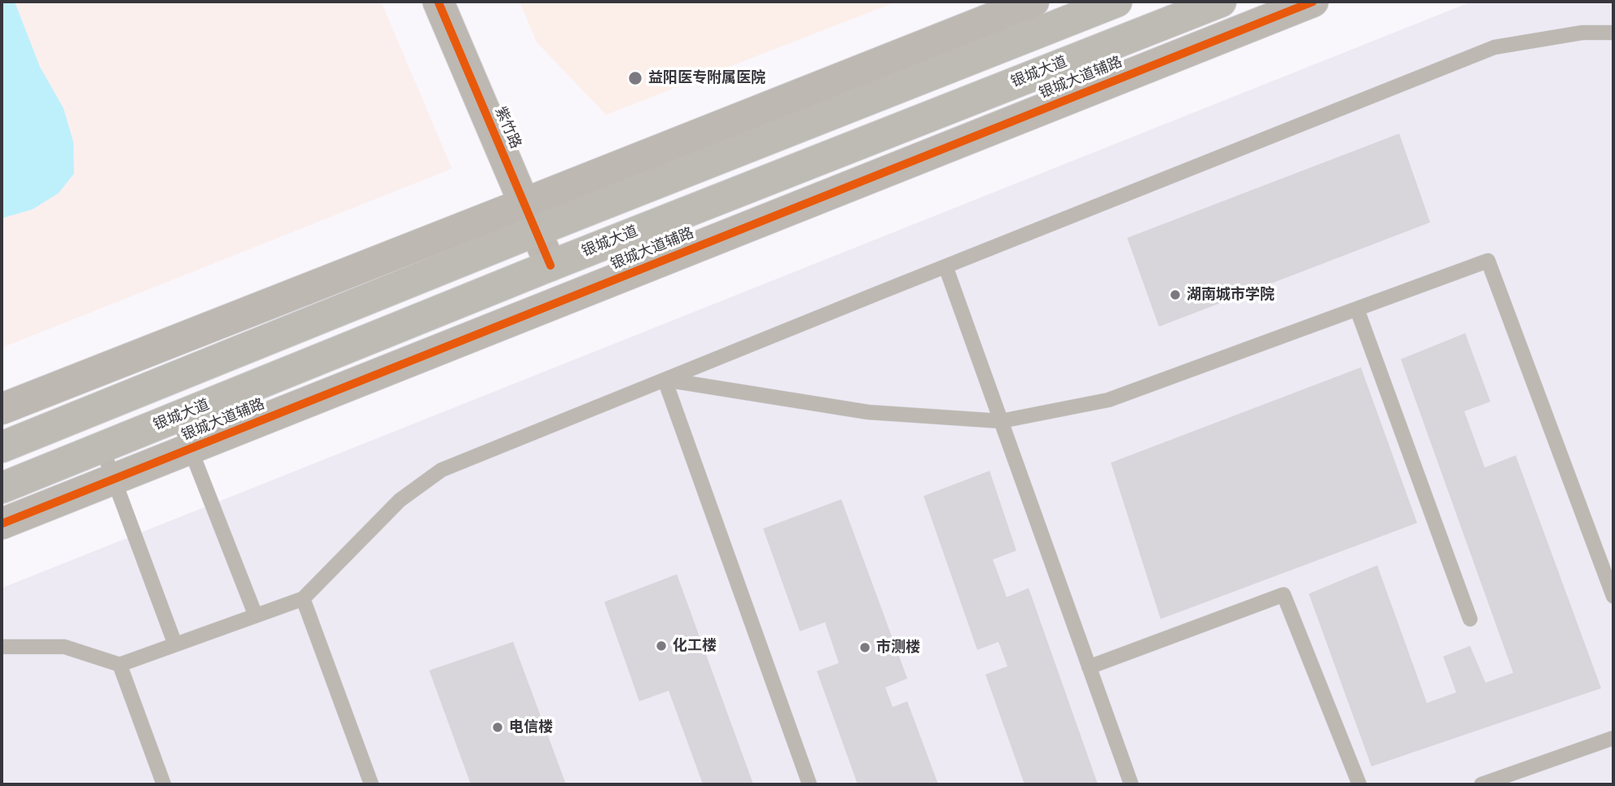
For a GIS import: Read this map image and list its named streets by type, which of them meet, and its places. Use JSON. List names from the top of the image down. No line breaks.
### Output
{"streets":{"main road":["银城大道"],"street":["银城大道辅路","紫竹路"]},"crossings":[["银城大道","紫竹路"]],"places":["益阳医专附属医院","湖南城市学院","化工楼","市测楼","电信楼"]}
